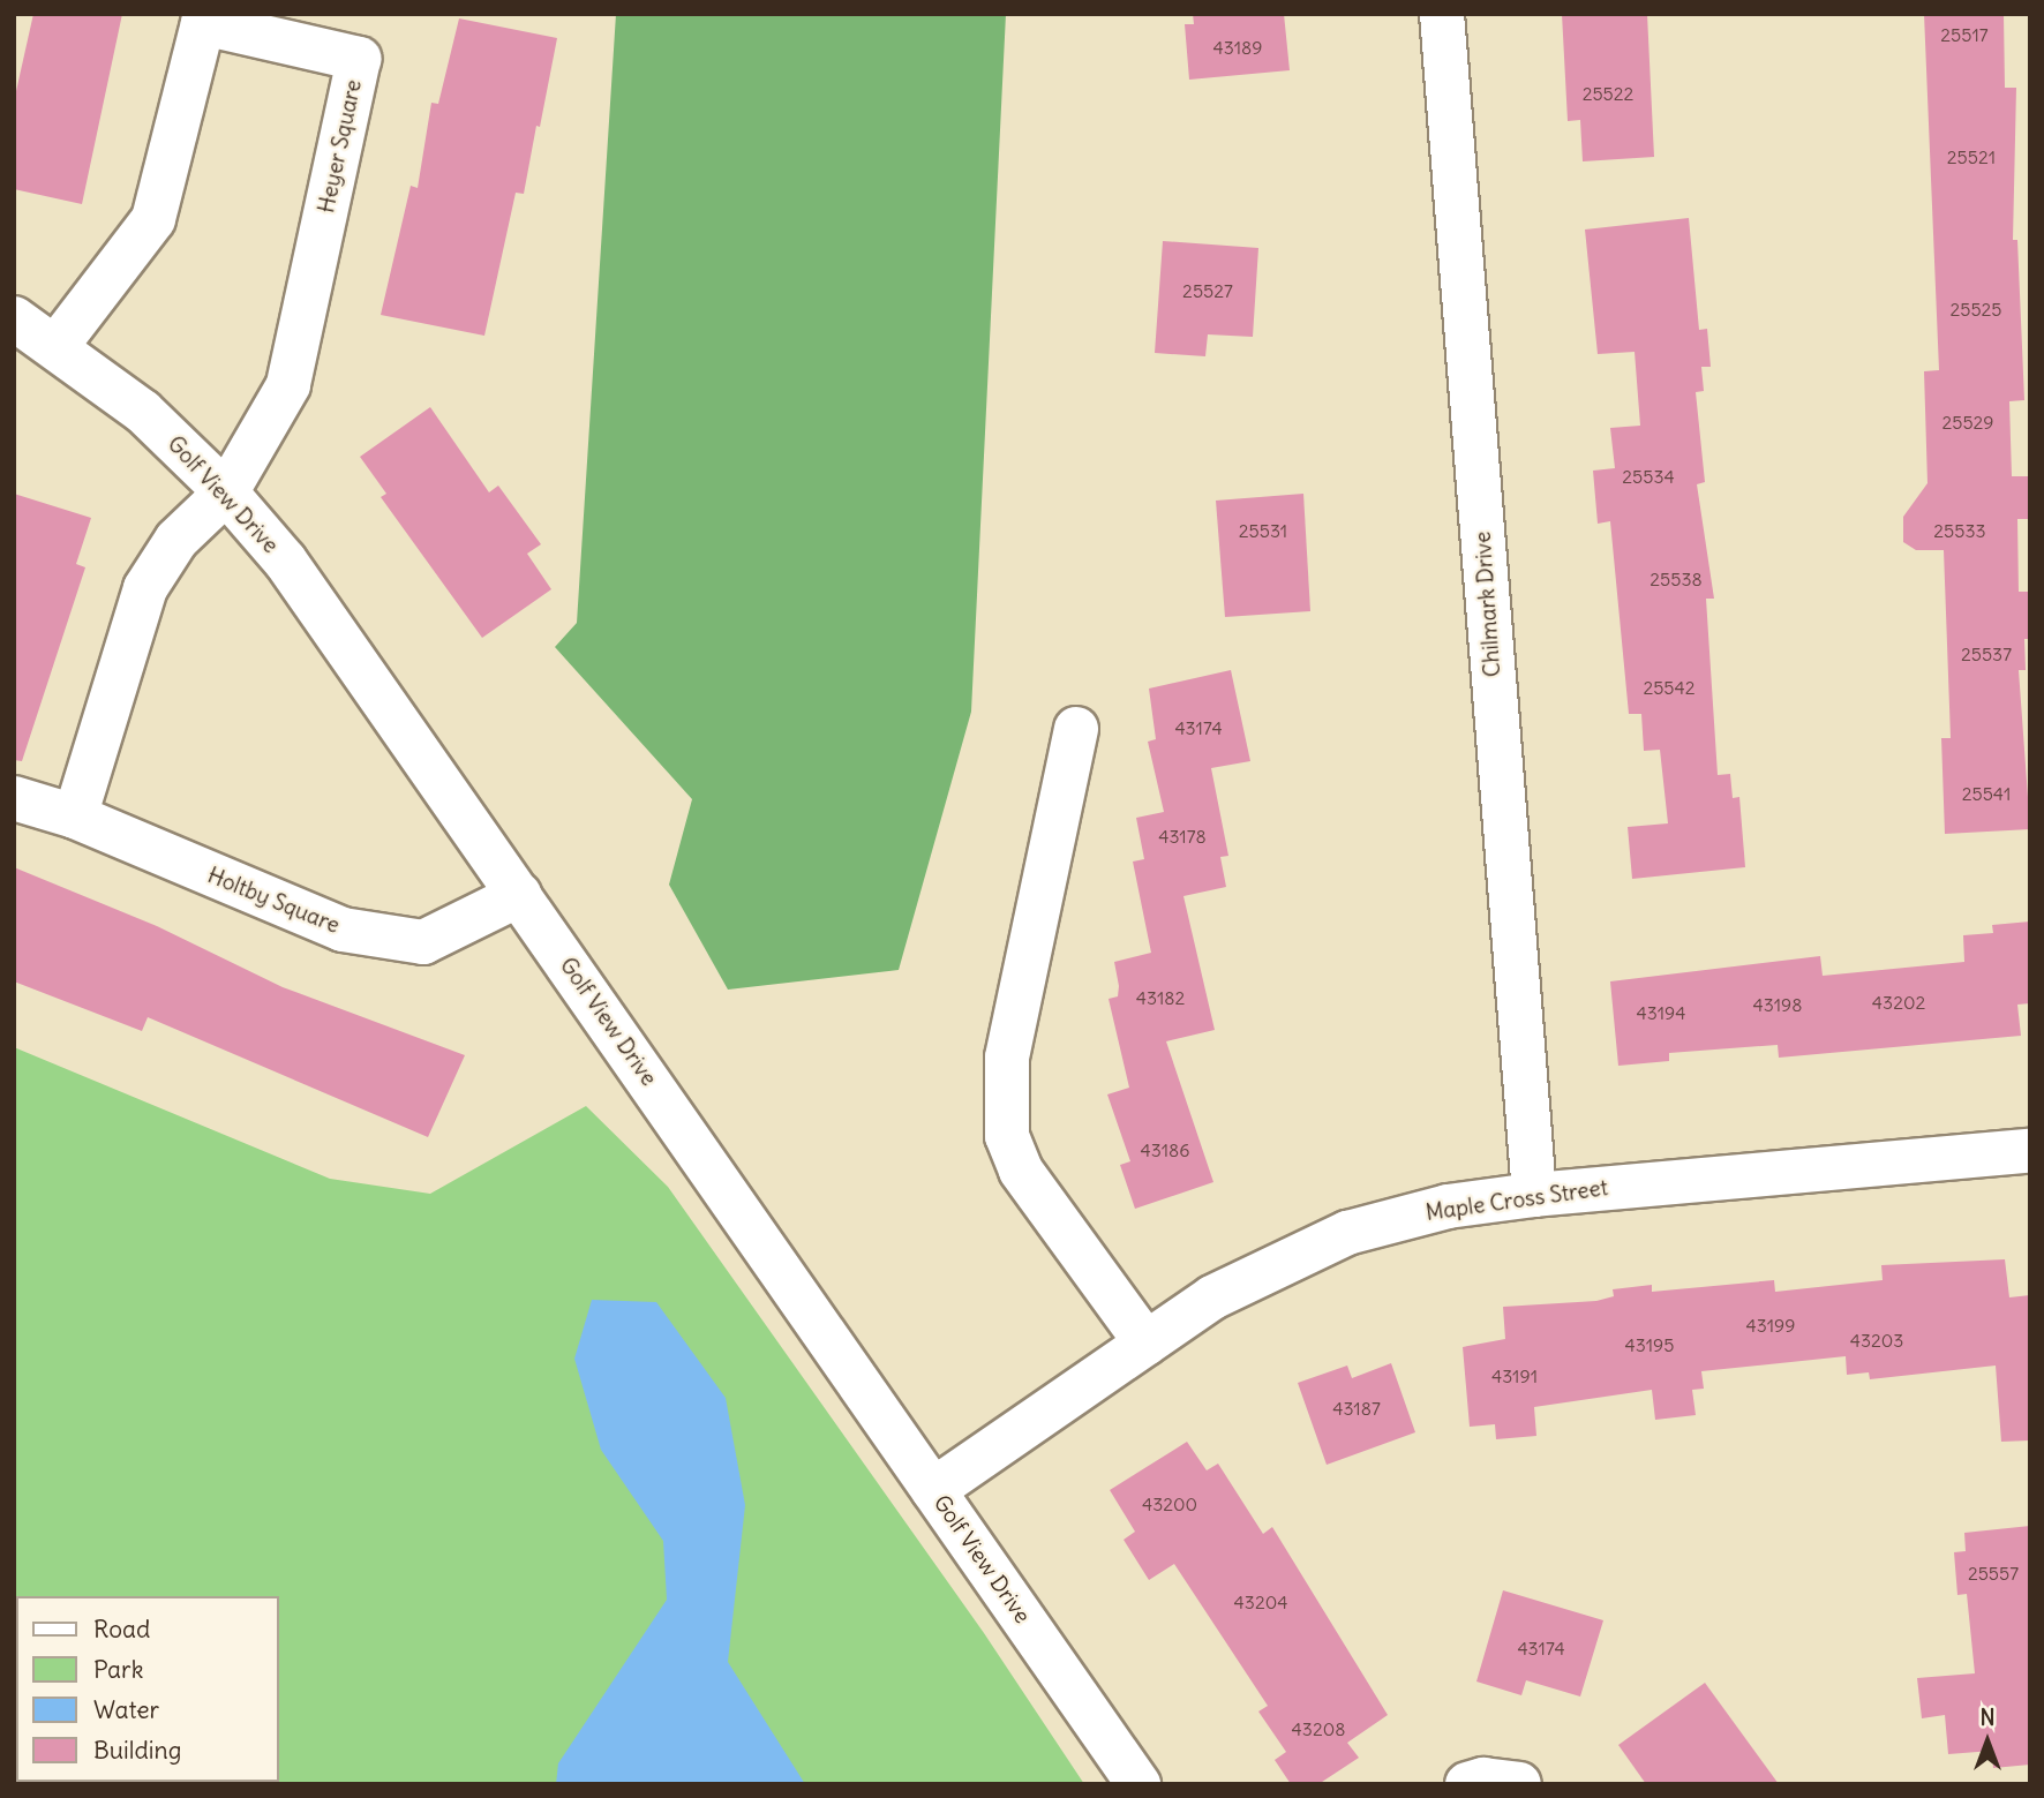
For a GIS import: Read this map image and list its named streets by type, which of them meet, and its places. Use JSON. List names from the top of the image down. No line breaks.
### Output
{"streets":{"street":["Heyer Square","Golf View Drive","Chilmark Drive","Holtby Square","Maple Cross Street"]},"crossings":[["Heyer Square","Golf View Drive"],["Golf View Drive","Holtby Square"],["Golf View Drive","Maple Cross Street"],["Chilmark Drive","Maple Cross Street"]],"house_numbers":["25517","43189","25522","25521","25527","25525","25529","25534","25531","25533","25538","25537","25542","43174","25541","43178","43182","43202","43198","43194","43186","43199","43203","43195","43191","43187","43200","25557","43204","43174","43208"],"legend":["Road","Park","Water","Building"],"north":"top"}
